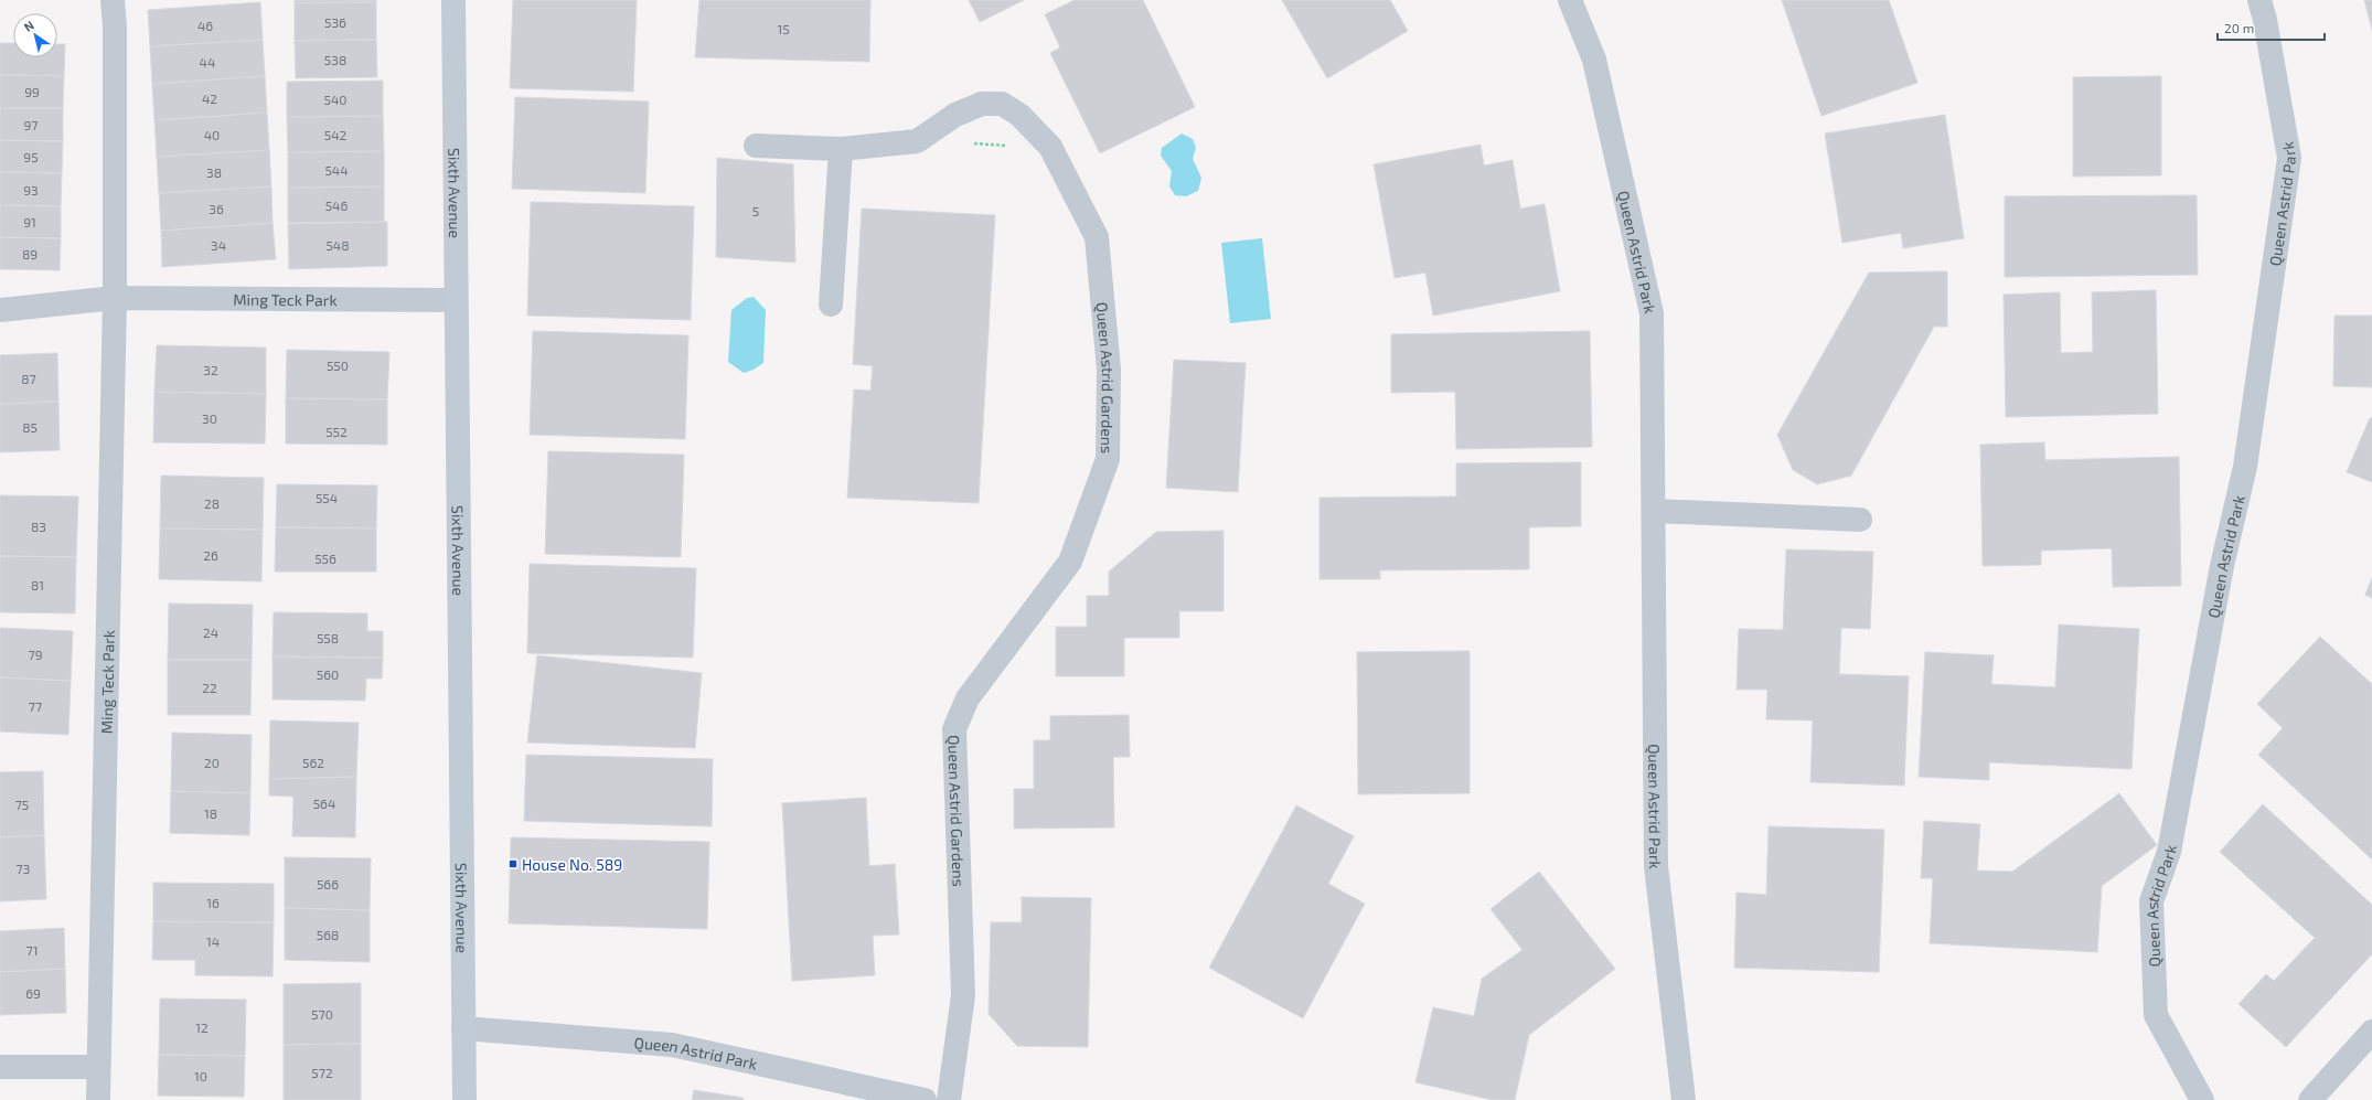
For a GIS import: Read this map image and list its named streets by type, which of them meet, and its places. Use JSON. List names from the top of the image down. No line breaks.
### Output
{"streets":{"main road":["Sixth Avenue"],"street":["Queen Astrid Park","Ming Teck Park","Queen Astrid Gardens"]},"crossings":[["Sixth Avenue","Queen Astrid Park"],["Sixth Avenue","Ming Teck Park"]],"places":{"transit":["House No. 589"]},"house_numbers":["536","46","15","538","44","99","42","540","97","40","542","95","544","38","93","546","36","5","91","34","548","89","550","32","87","30","85","552","554","28","83","26","556","81","24","558","79","560","22","77","20","562","564","75","18","73","566","16","568","14","71","69","570","12","572","10"],"scale_bar":"20 m","north":"top left"}
